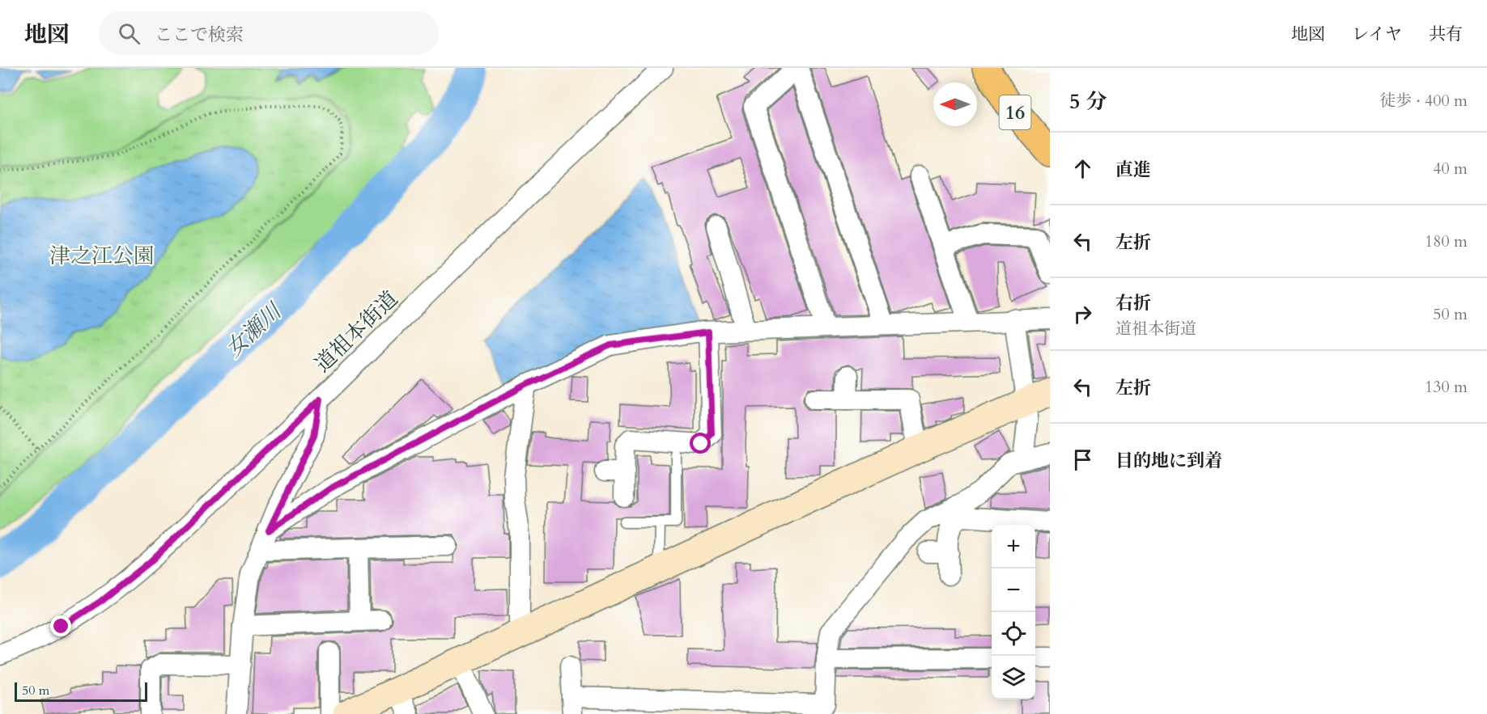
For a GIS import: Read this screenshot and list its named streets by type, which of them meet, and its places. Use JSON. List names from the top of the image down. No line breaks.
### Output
{"streets":{"main road":["16"],"street":["道祖本街道"]},"water":["女瀬川"],"parks":["津之江公園"],"scale_bar":"50 m","north":"left","page":{"header":"地図","search":"ここで検索","nav":["地図","レイヤ","共有"],"heading":["5 分","徒歩 · 400 m"],"list":[["直進","40 m"],["左折","180 m"],["右折","道祖本街道","50 m"],["左折","130 m"],"目的地に到着"],"map_buttons":["+","−"],"scale":"50 m"}}
